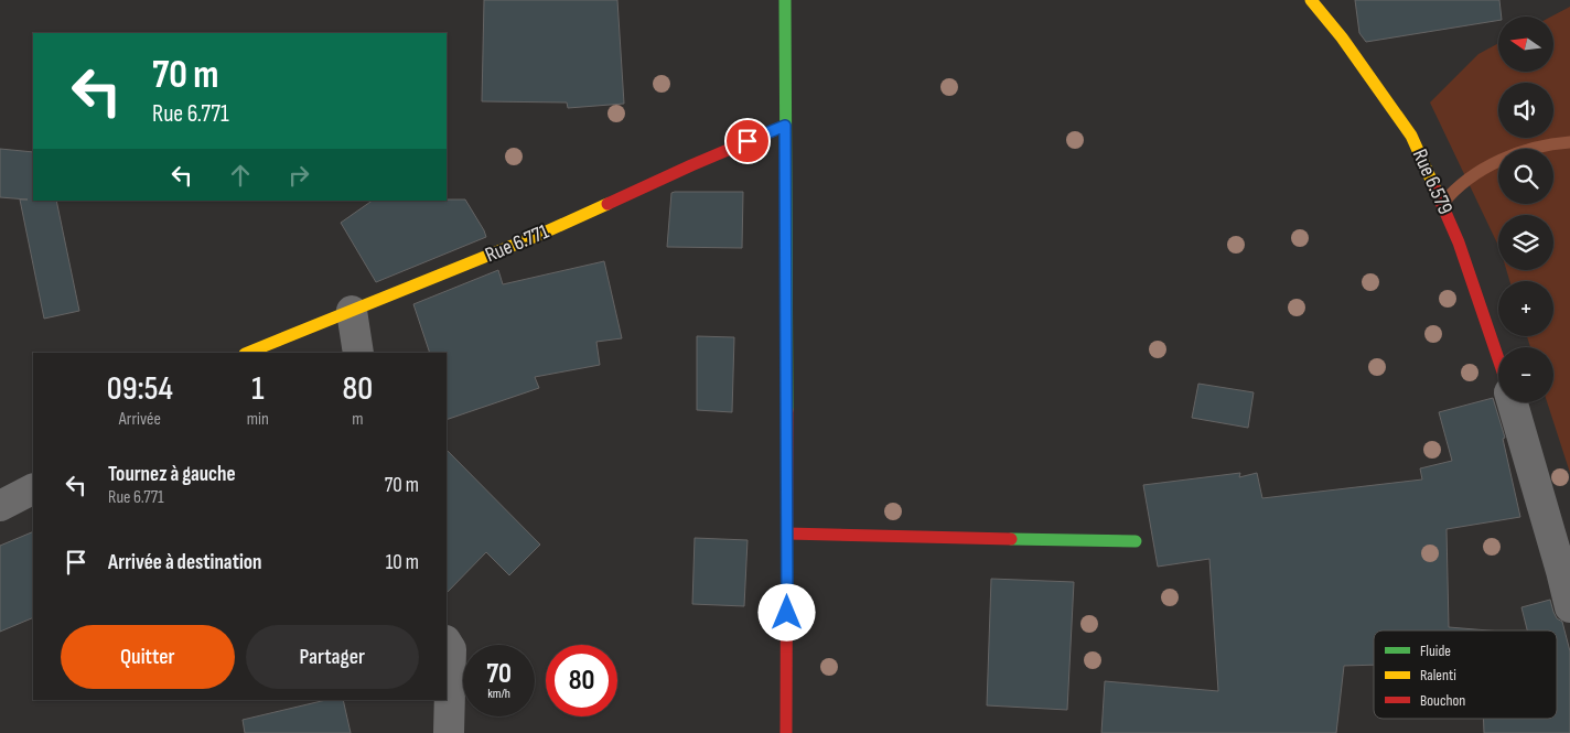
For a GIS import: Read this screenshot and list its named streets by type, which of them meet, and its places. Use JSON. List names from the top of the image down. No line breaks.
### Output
{"streets":{"main road":["Rue 6.579","Rue 6.771"]},"legend":["Fluide","Ralenti","Bouchon"],"north":"left","page":{"map_buttons":["+","−"],"turn":["70 m","Rue 6.771"],"eta":["09:54","Arrivée","1","min","80","m"],"list":[{"name":"Tournez à gauche","note":"Rue 6.771","value":"70 m"},{"name":"Arrivée à destination","value":"10 m"}],"buttons":["Quitter","Partager"],"speed":"70 km/h","limit":"80"}}
